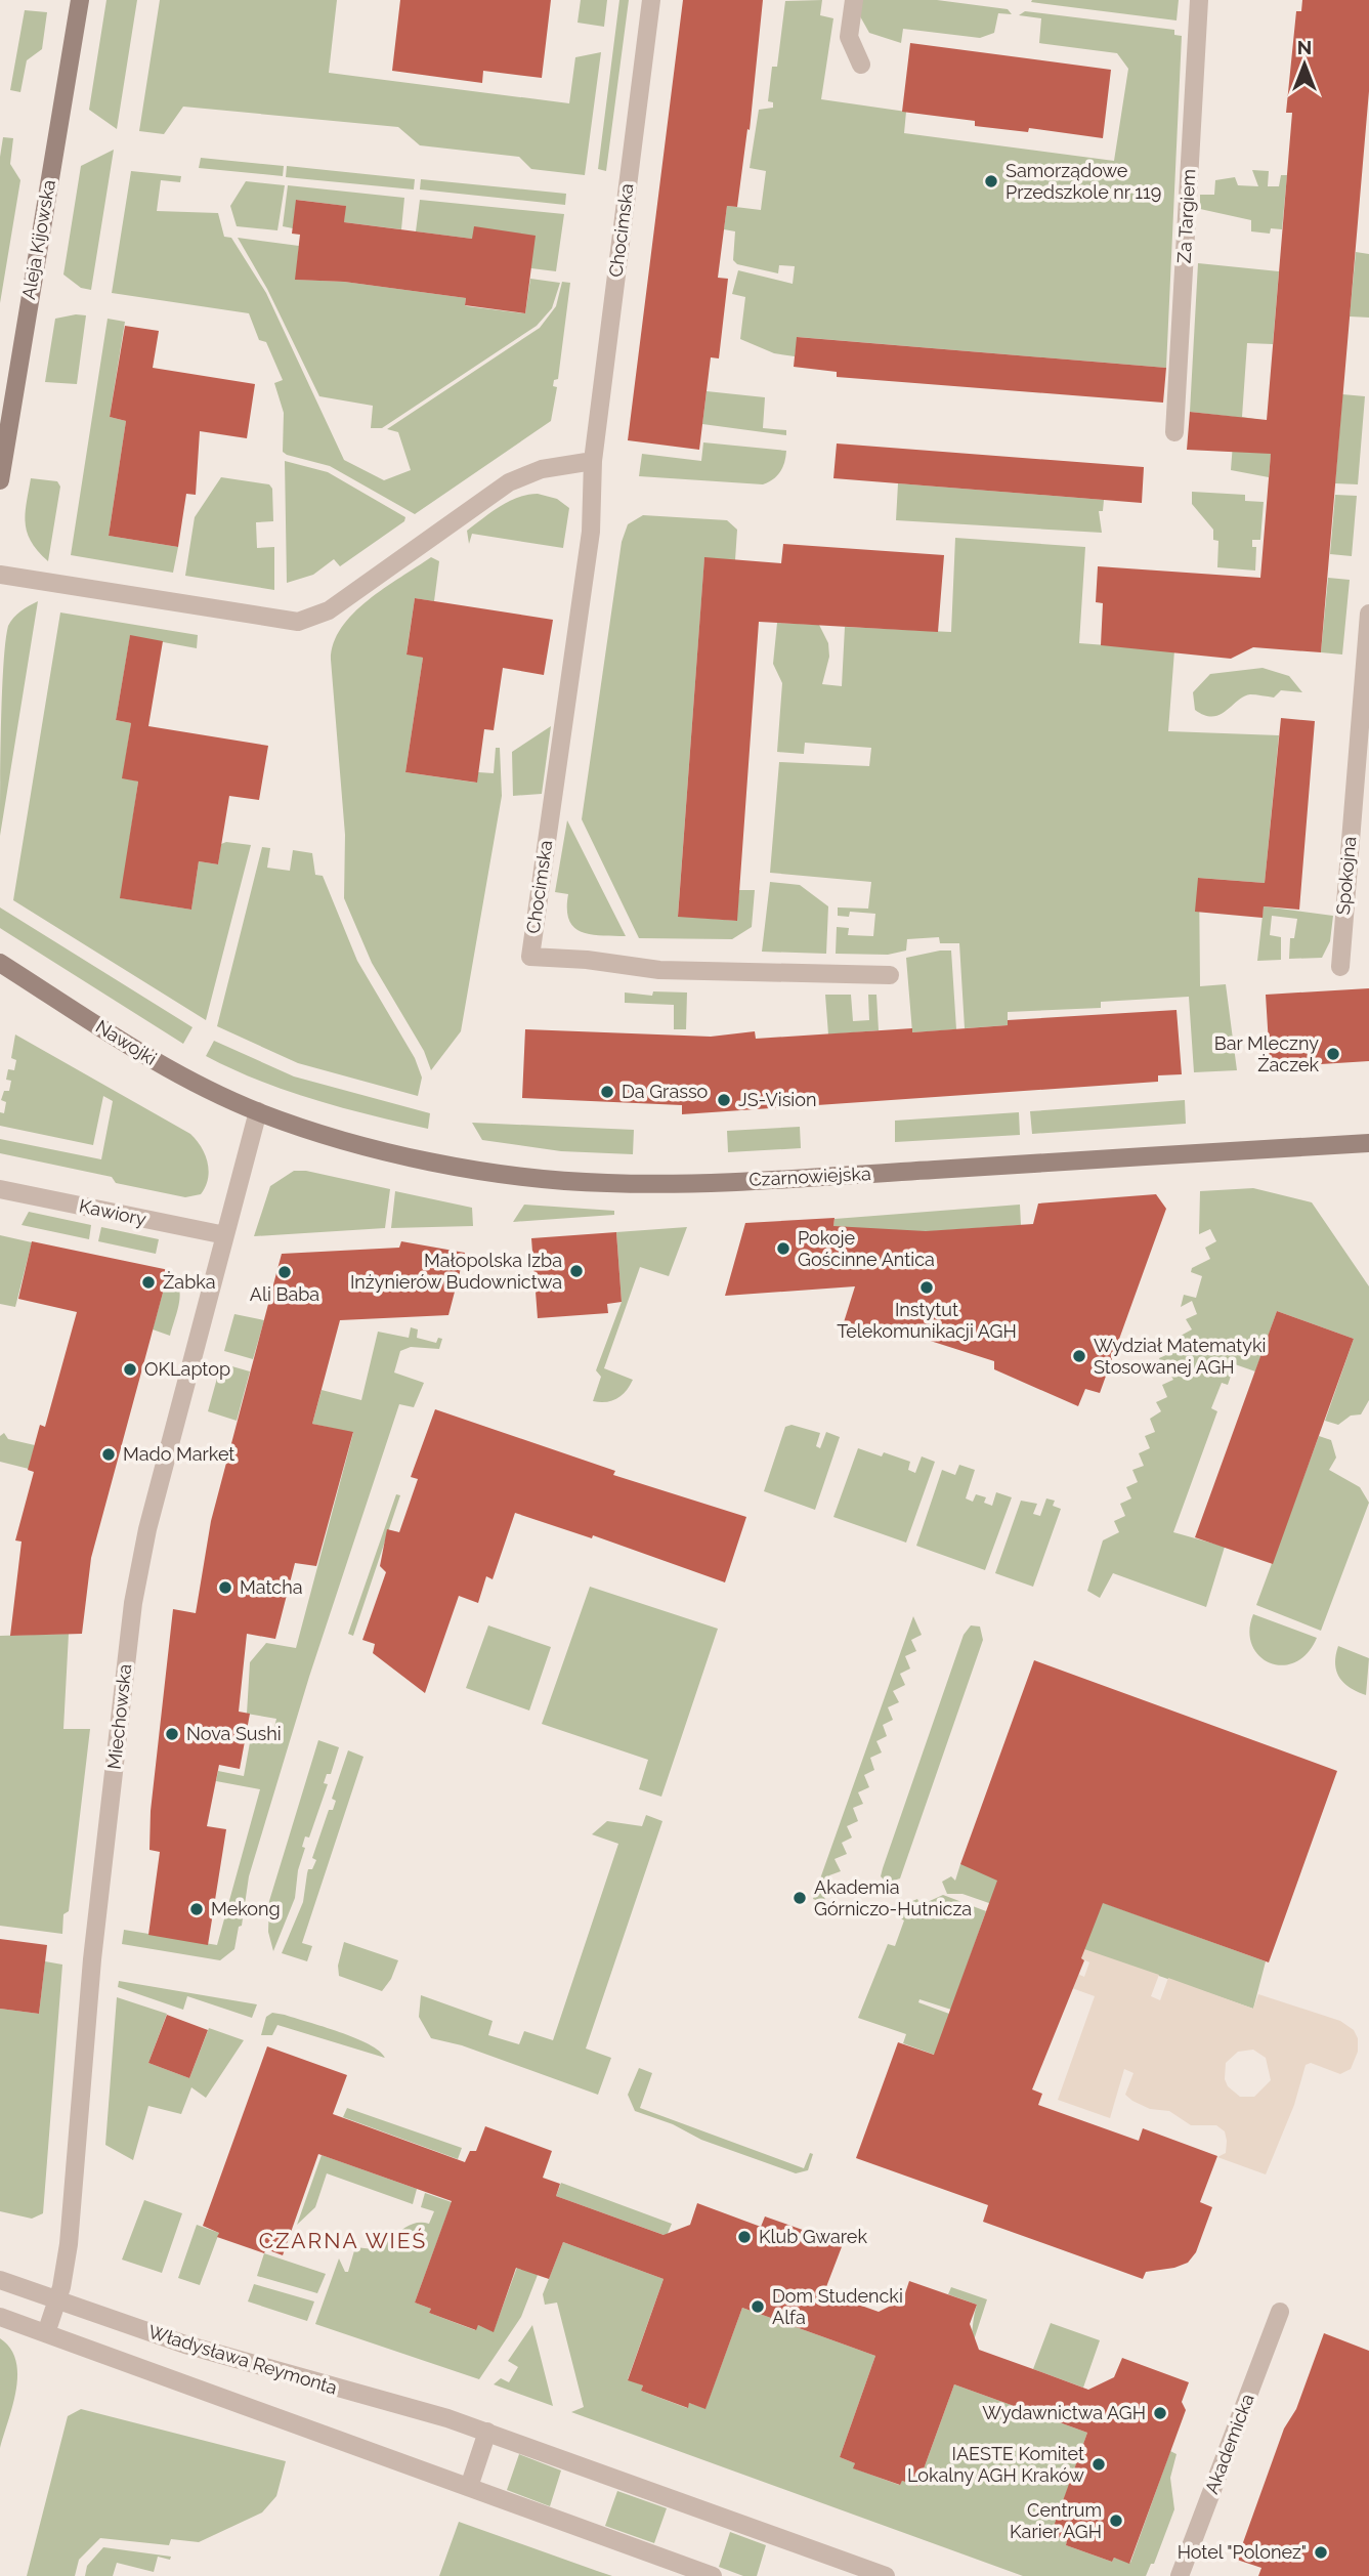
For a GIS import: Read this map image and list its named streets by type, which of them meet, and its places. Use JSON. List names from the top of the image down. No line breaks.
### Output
{"streets":{"main road":["Aleja Kijowska","Nawojki","Czarnowiejska"],"street":["Za Targiem","Chocimska","Spokojna","Kawiory","Miechowska","Władysława Reymonta","Akademicka"]},"crossings":[["Nawojki","Czarnowiejska"],["Nawojki","Miechowska"],["Czarnowiejska","Miechowska"],["Kawiory","Miechowska"],["Miechowska","Władysława Reymonta"]],"districts":["CZARNA WIEŚ"],"places":["Samorządowe Przedszkole nr 119","Bar Mleczny Żaczek","Da Grasso","JS-Vision","Pokoje Gościnne Antica","Małopolska Izba Inżynierów Budownictwa","Ali Baba","Żabka","Instytut Telekomunikacji AGH","Wydział Matematyki Stosowanej AGH","OKLaptop","Mado Market","Matcha","Nova Sushi","Akademia Górniczo-Hutnicza","Mekong","Klub Gwarek","Dom Studencki Alfa","Wydawnictwa AGH","IAESTE Komitet Lokalny AGH Kraków","Centrum Karier AGH","Hotel \"Polonez\""],"north":"top"}
